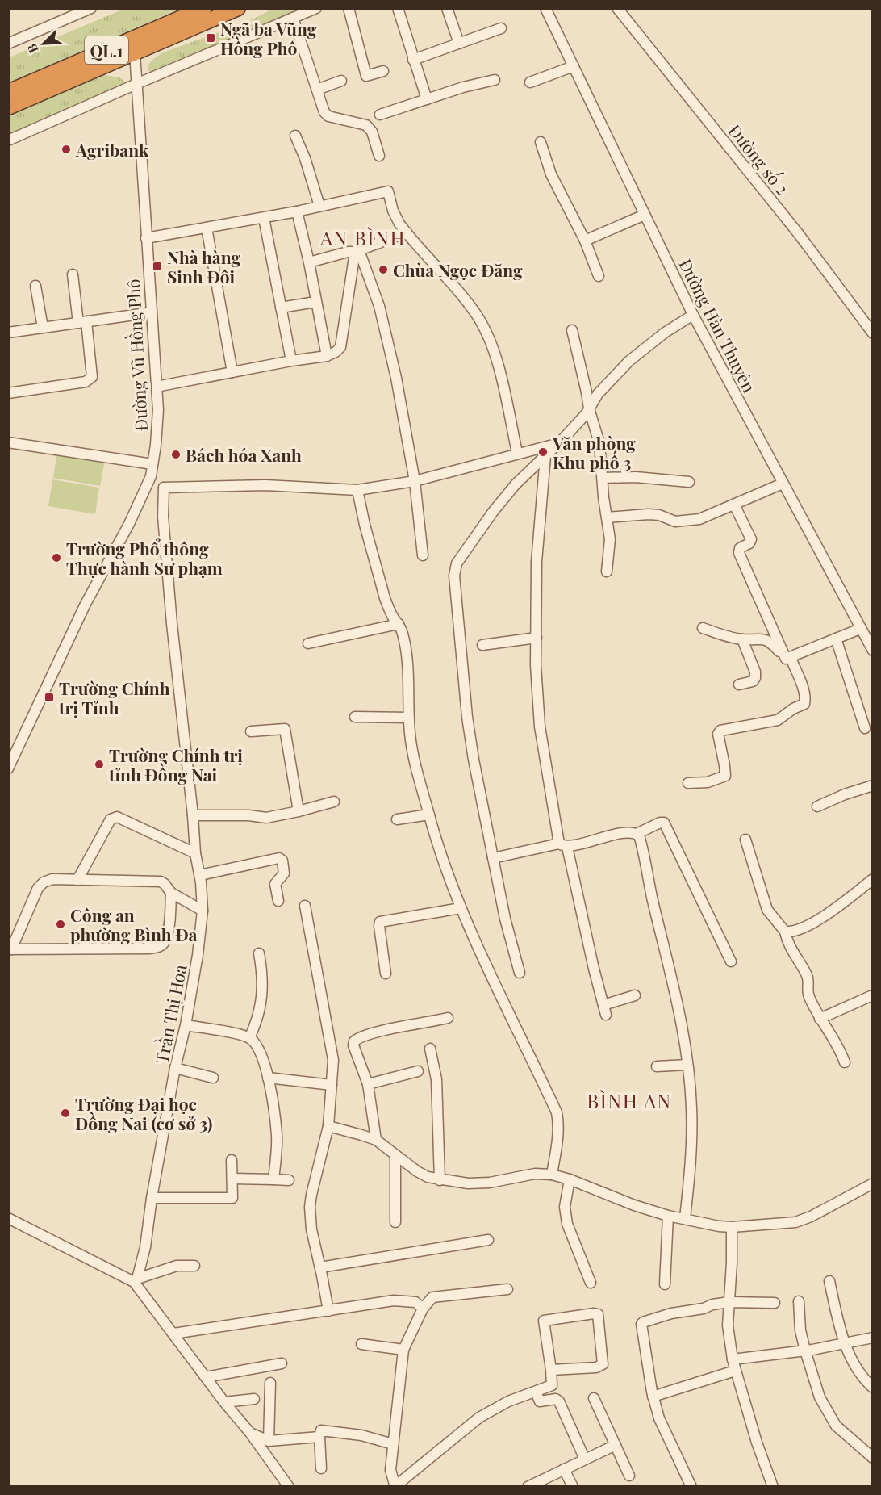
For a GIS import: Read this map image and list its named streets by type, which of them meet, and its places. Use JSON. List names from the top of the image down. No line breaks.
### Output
{"streets":{"highway":["QL.1"],"street":["Đường số 2","Đường Hàn Thuyên","Đường Vũ Hồng Phô","Trần Thị Hoa"]},"crossings":[["QL.1","Đường Vũ Hồng Phô"]],"districts":["AN BÌNH","BÌNH AN"],"places":{"transit":["Ngã ba Vũng Hồng Phô","Nhà hàng Sinh Đôi","Trường Chính trị Tỉnh"],"other":["Agribank","Chùa Ngọc Đăng","Văn phòng Khu phố 3","Bách hóa Xanh","Trường Phổ thông Thực hành Sư phạm","Trường Chính trị tỉnh Đồng Nai","Công an phường Bình Đa","Trường Đại học Đồng Nai (cơ sở 3)"]},"north":"bottom left"}
